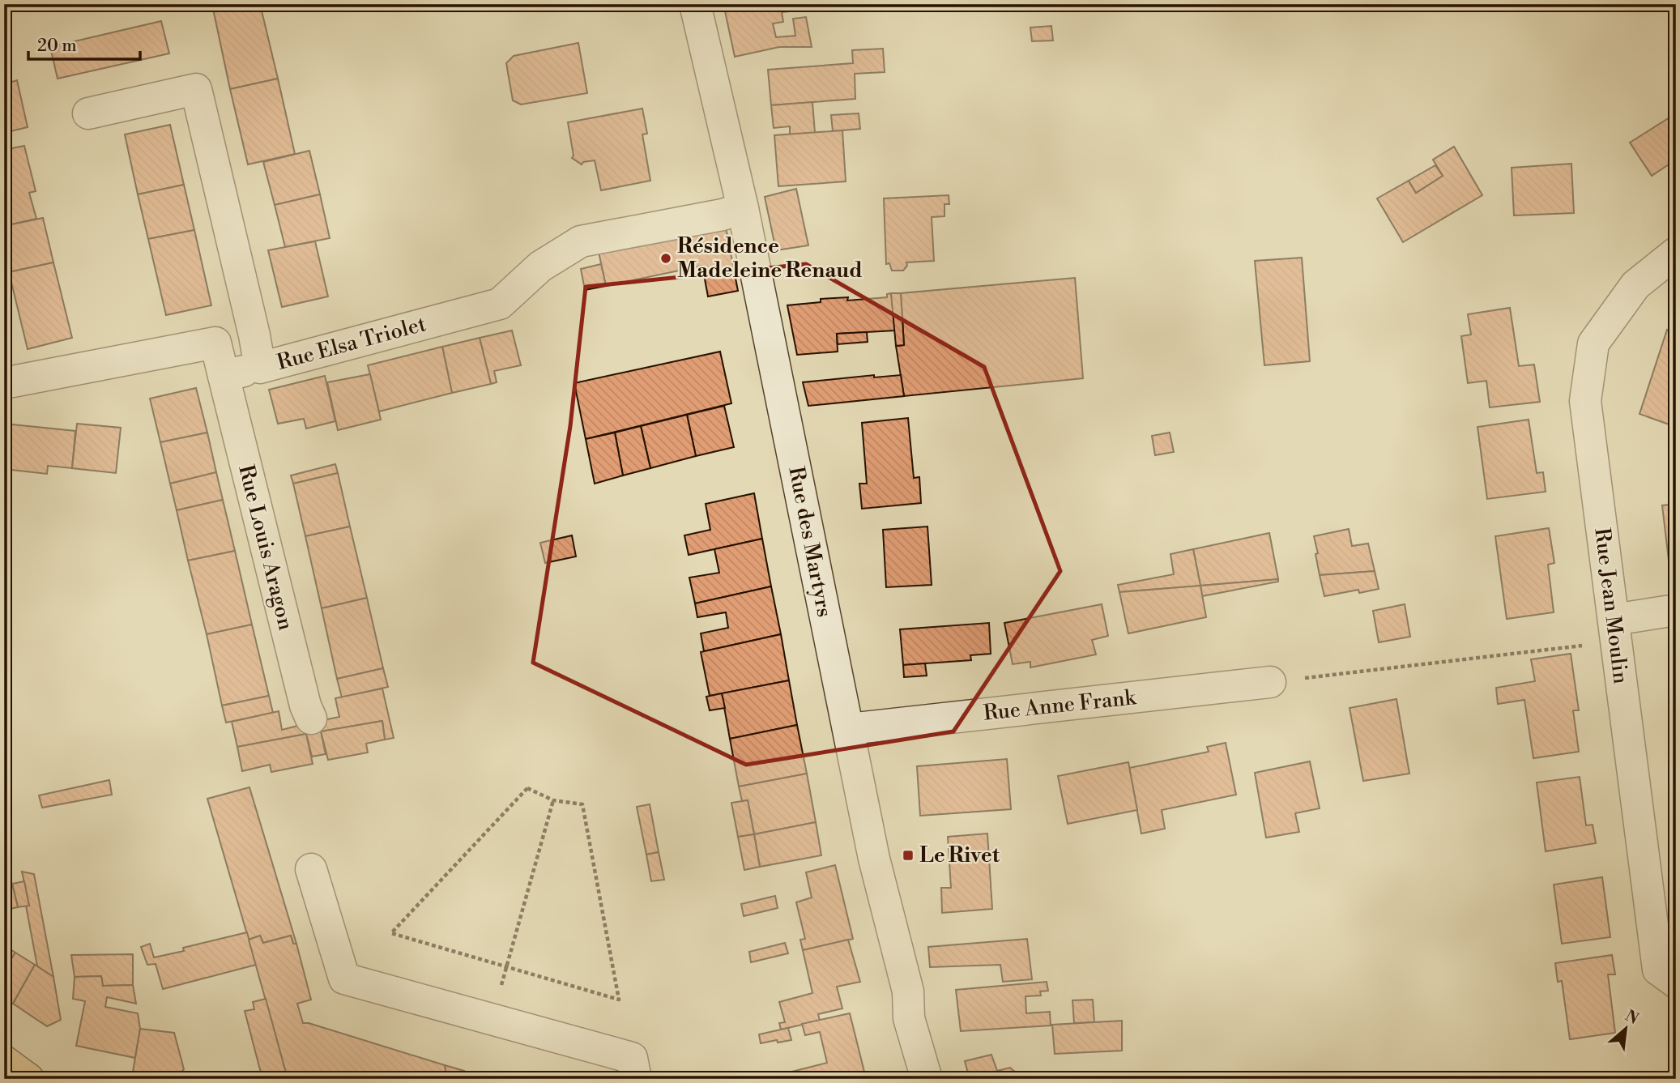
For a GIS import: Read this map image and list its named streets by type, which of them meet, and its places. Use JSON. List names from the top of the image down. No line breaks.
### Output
{"streets":{"street":["Rue Elsa Triolet","Rue des Martyrs","Rue Louis Aragon","Rue Jean Moulin","Rue Anne Frank"]},"crossings":[["Rue Elsa Triolet","Rue des Martyrs"],["Rue des Martyrs","Rue Anne Frank"]],"places":{"other":["Résidence Madeleine Renaud"],"transit":["Le Rivet"]},"scale_bar":"20 m","north":"top right"}
